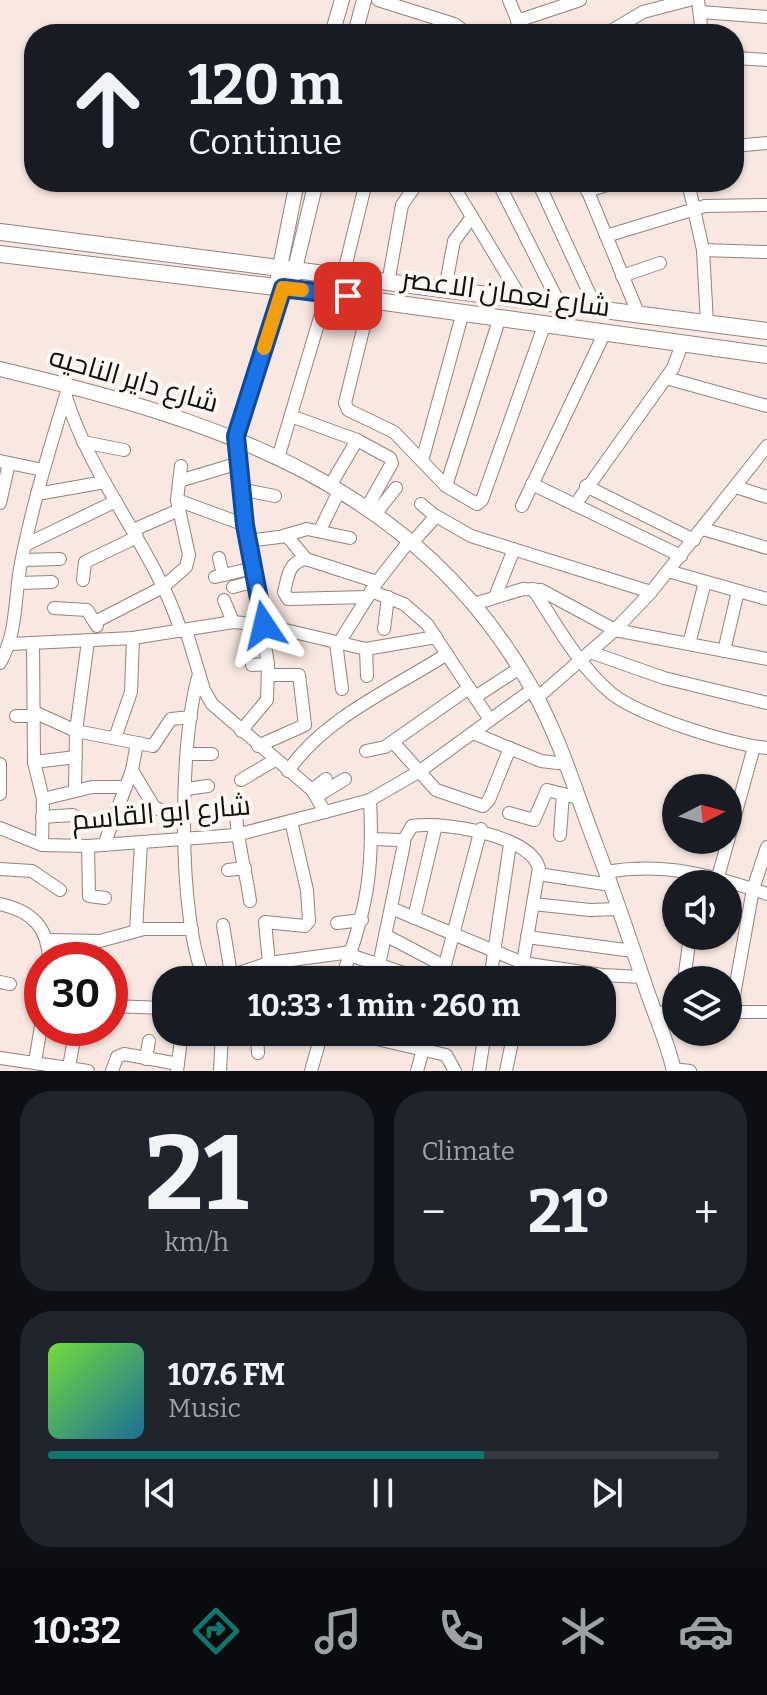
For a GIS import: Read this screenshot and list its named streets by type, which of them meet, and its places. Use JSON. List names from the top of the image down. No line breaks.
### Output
{"streets":{"main road":["شارع نعمان الاعصر"],"street":["شارع داير الناحيه","شارع ابو القاسم"]},"crossings":[["شارع داير الناحيه","شارع ابو القاسم"]],"north":"right","page":{"turn":["120 m","Continue"],"limit":"30","trip":"10:33 · 1 min · 260 m","tile":[["21","km/h"],"Climate"],"heat":["−","21°","+"],"song":["107.6 FM","Music"],"tabs":"10:32"}}
